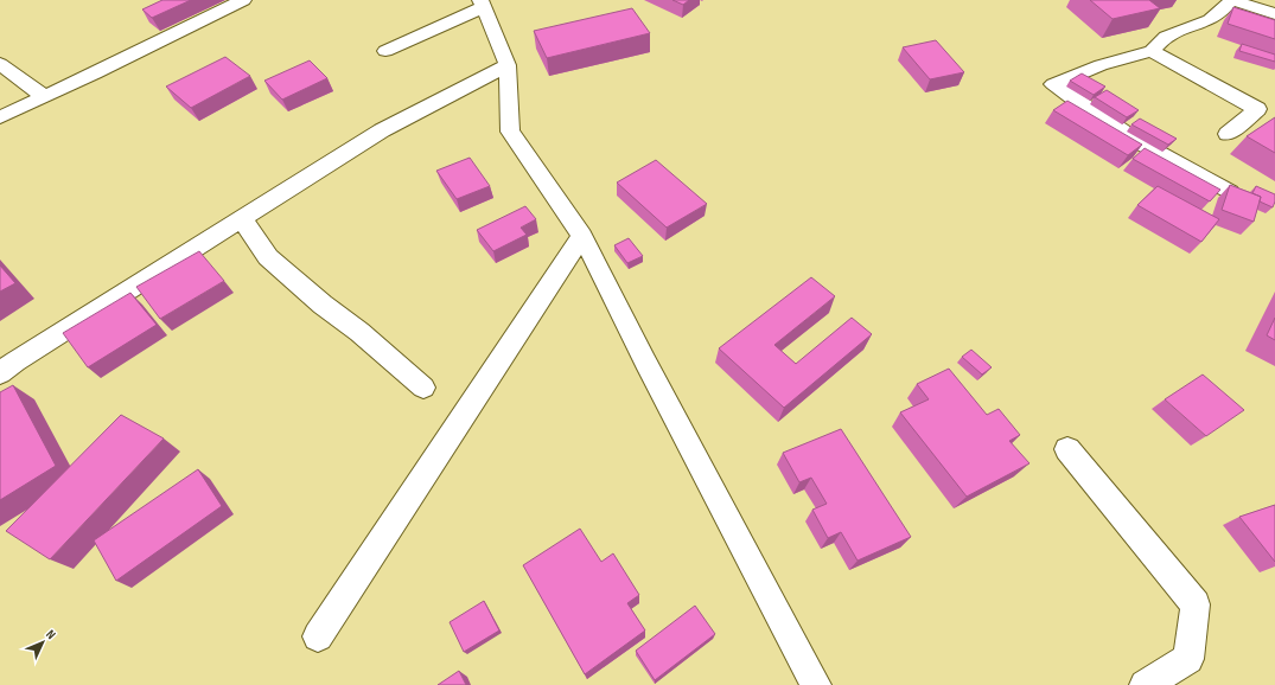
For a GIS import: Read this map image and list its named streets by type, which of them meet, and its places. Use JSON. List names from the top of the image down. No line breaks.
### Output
{"north":"top right"}
